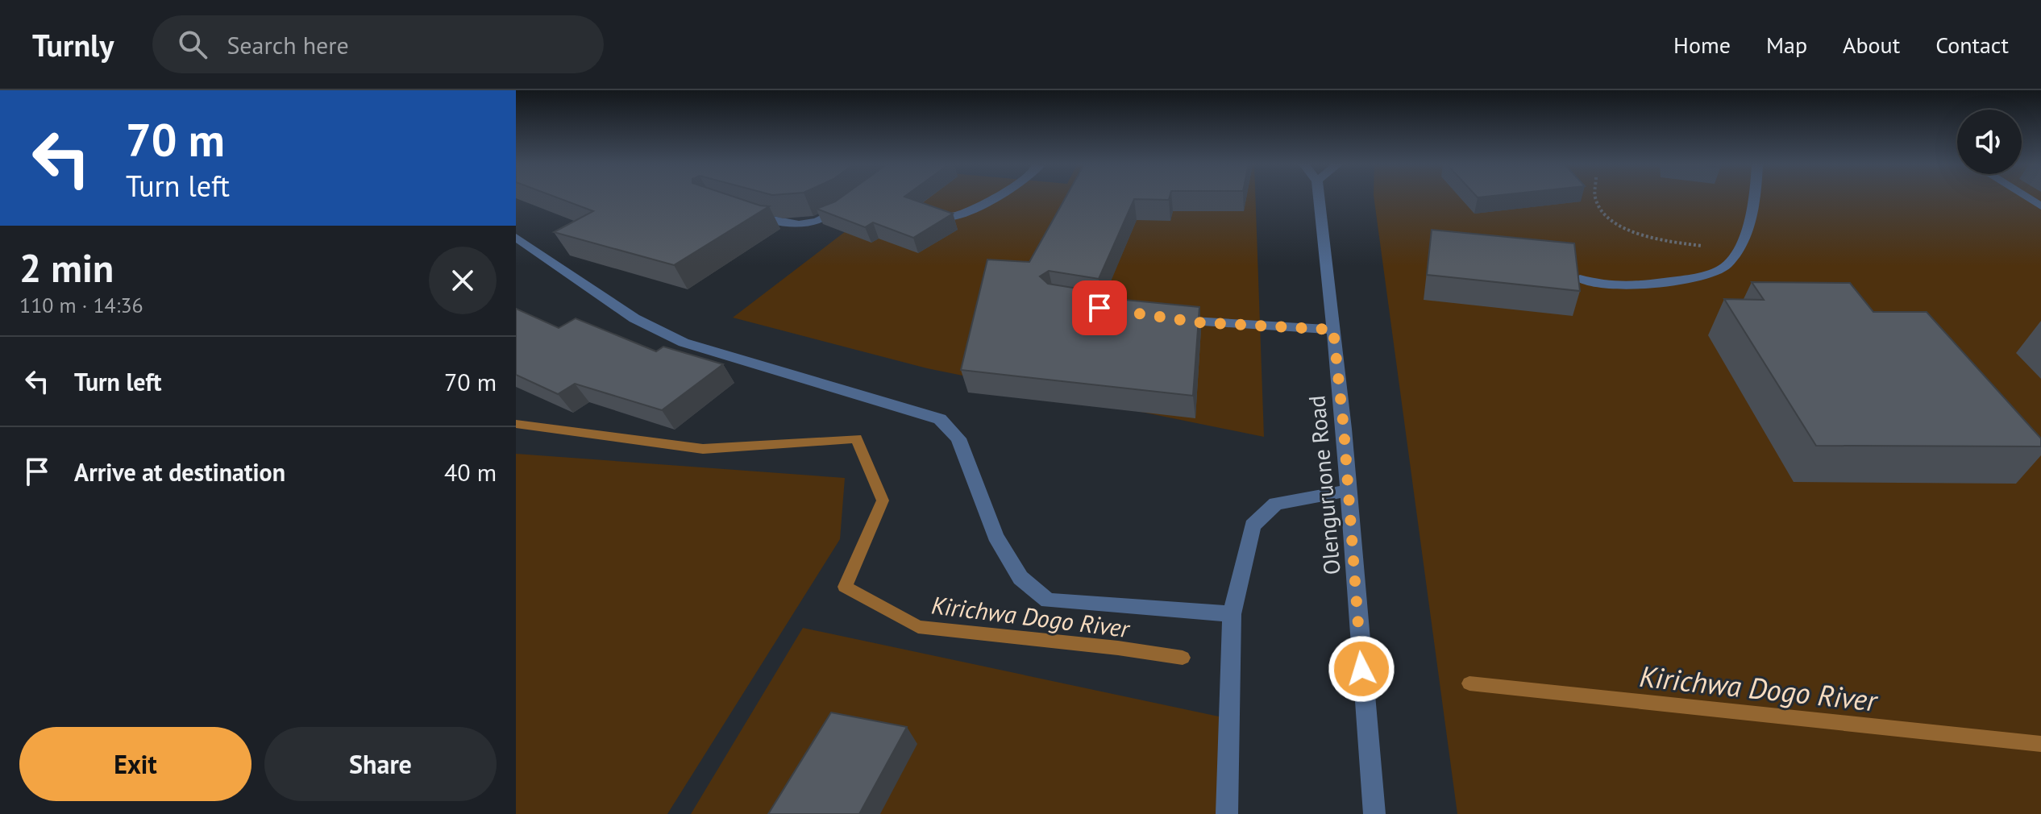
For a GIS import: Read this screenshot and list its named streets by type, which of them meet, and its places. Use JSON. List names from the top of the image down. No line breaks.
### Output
{"streets":{"street":["Olenguruone Road"]},"water":["Kirichwa Dogo River"],"page":{"header":"Turnly","search":"Search here","nav":["Home","Map","About","Contact"],"turn":["70 m","Turn left"],"heading":["2 min","110 m · 14:36"],"list":[{"name":"Turn left","value":"70 m"},{"name":"Arrive at destination","value":"40 m"}],"buttons":["Exit","Share"]}}
